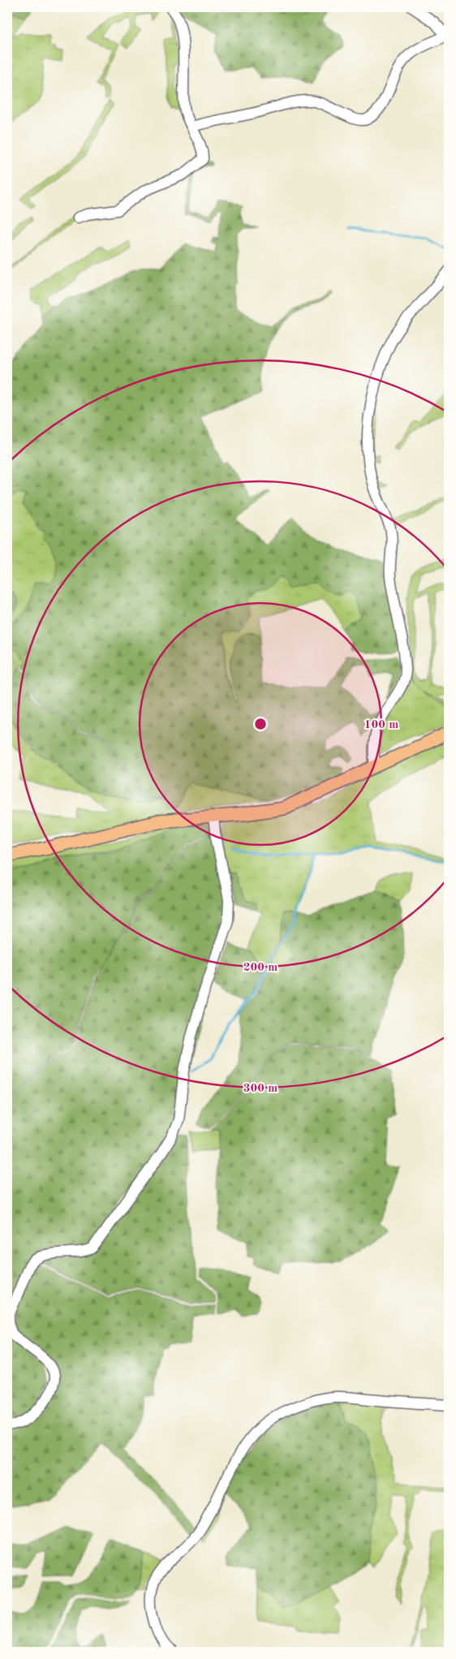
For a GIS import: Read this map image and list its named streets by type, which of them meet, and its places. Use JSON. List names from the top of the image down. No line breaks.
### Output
{"rings":["100 m","200 m","300 m"]}
